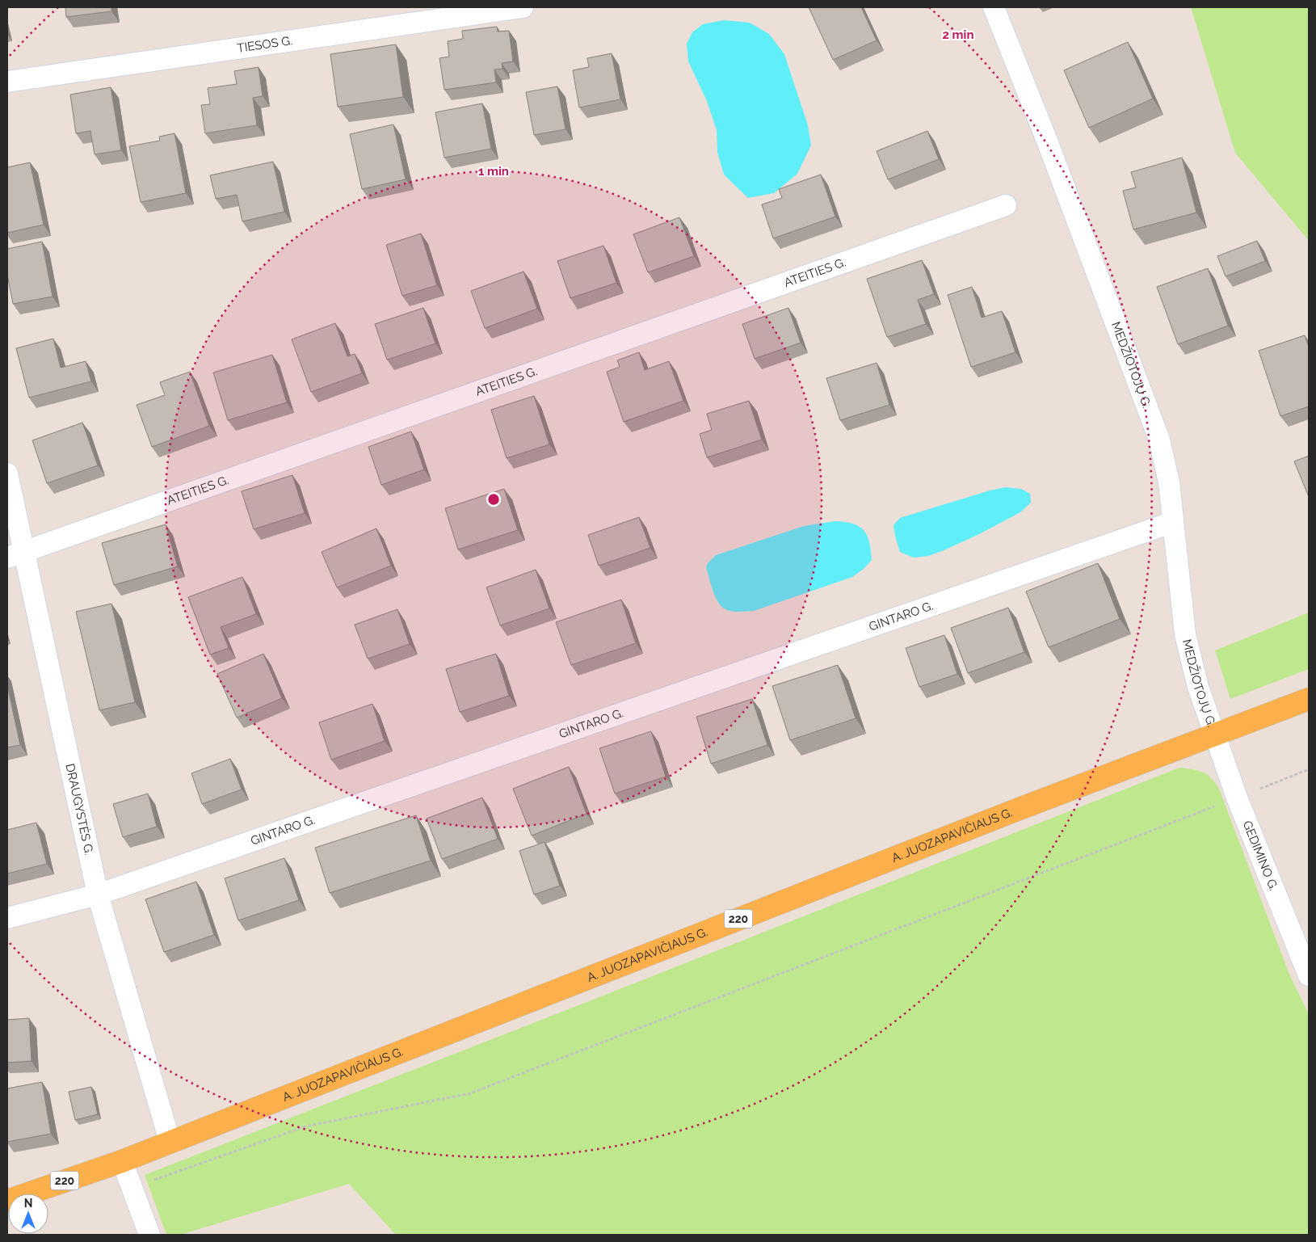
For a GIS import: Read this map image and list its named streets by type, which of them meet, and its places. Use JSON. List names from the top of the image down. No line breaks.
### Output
{"streets":{"main road":["A. JUOZAPAVIČIAUS G.","220"],"street":["TIESOS G.","ATEITIES G.","MEDŽIOTOJŲ G.","GINTARO G.","DRAUGYSTĖS G.","GEDIMINO G."]},"crossings":[["ATEITIES G.","DRAUGYSTĖS G."],["MEDŽIOTOJŲ G.","GINTARO G."],["MEDŽIOTOJŲ G.","A. JUOZAPAVIČIAUS G."],["MEDŽIOTOJŲ G.","GEDIMINO G."],["GINTARO G.","DRAUGYSTĖS G."],["DRAUGYSTĖS G.","A. JUOZAPAVIČIAUS G."],["A. JUOZAPAVIČIAUS G.","GEDIMINO G."]],"north":"top","rings":["2 min","1 min"]}
